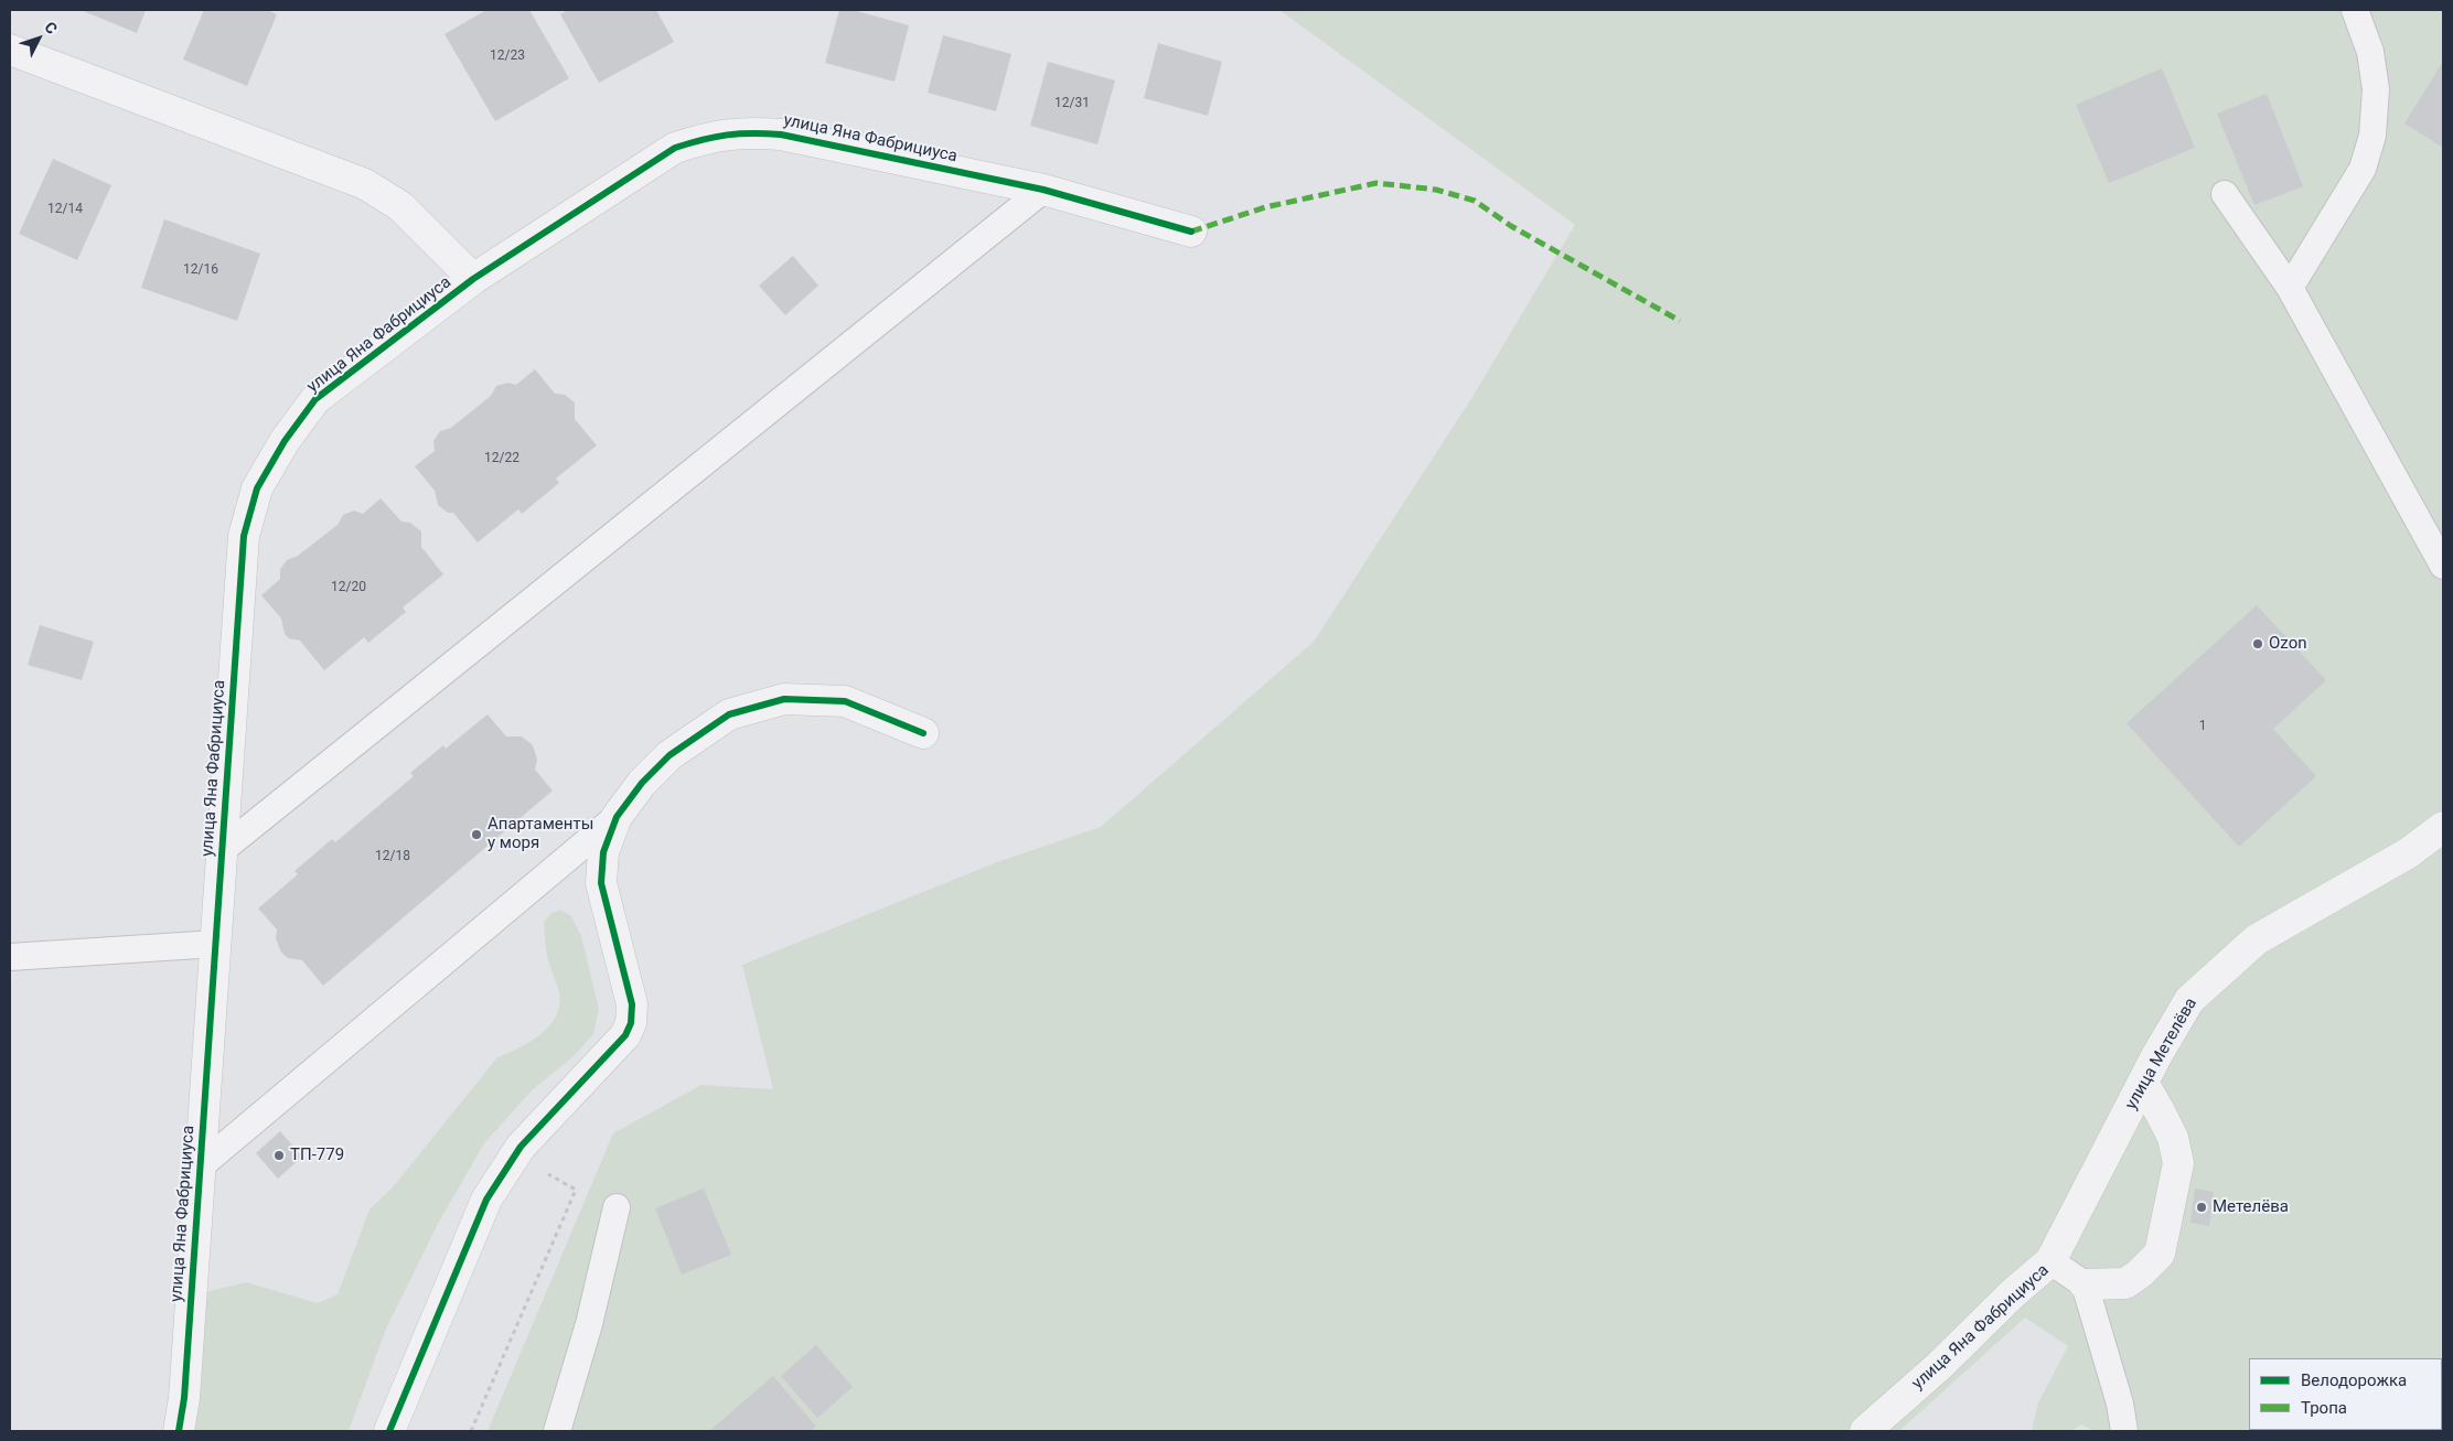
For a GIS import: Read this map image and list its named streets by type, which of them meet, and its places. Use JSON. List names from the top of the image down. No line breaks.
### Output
{"streets":{"street":["улица Яна Фабрициуса","улица Метелёва"]},"crossings":[["улица Яна Фабрициуса","улица Метелёва"]],"places":["Ozon","Апартаменты у моря","ТП-779","Метелёва"],"house_numbers":["12/23","12/31","12/14","12/16","12/22","12/20","1","12/18"],"legend":["Велодорожка","Тропа"],"north":"top right"}
